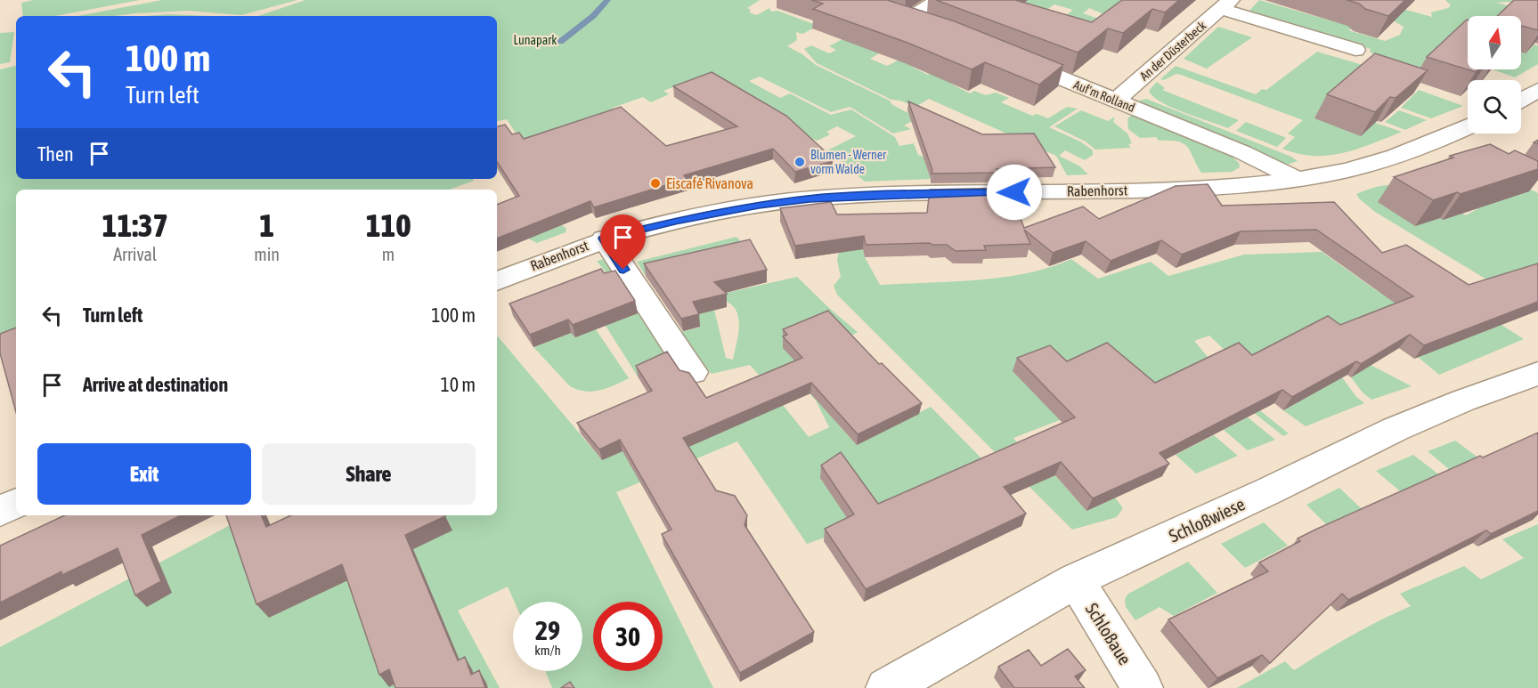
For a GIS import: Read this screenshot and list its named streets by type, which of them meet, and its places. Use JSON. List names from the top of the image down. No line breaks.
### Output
{"streets":{"street":["An der Düsterbeck","Auf'm Rolland","Rabenhorst","Schloßwiese","Schloßaue"]},"crossings":[["An der Düsterbeck","Auf'm Rolland"],["Auf'm Rolland","Rabenhorst"],["Schloßwiese","Schloßaue"]],"parks":["Lunapark"],"places":["Blumen - Werner vorm Walde","Eiscafé Rivanova"],"north":"top","page":{"turn":["100 m","Turn left"],"then":"Then","eta":["11:37","Arrival","1","min","110","m"],"list":[{"name":"Turn left","value":"100 m"},{"name":"Arrive at destination","value":"10 m"}],"buttons":["Exit","Share"],"speed":"29 km/h","limit":"30"}}
